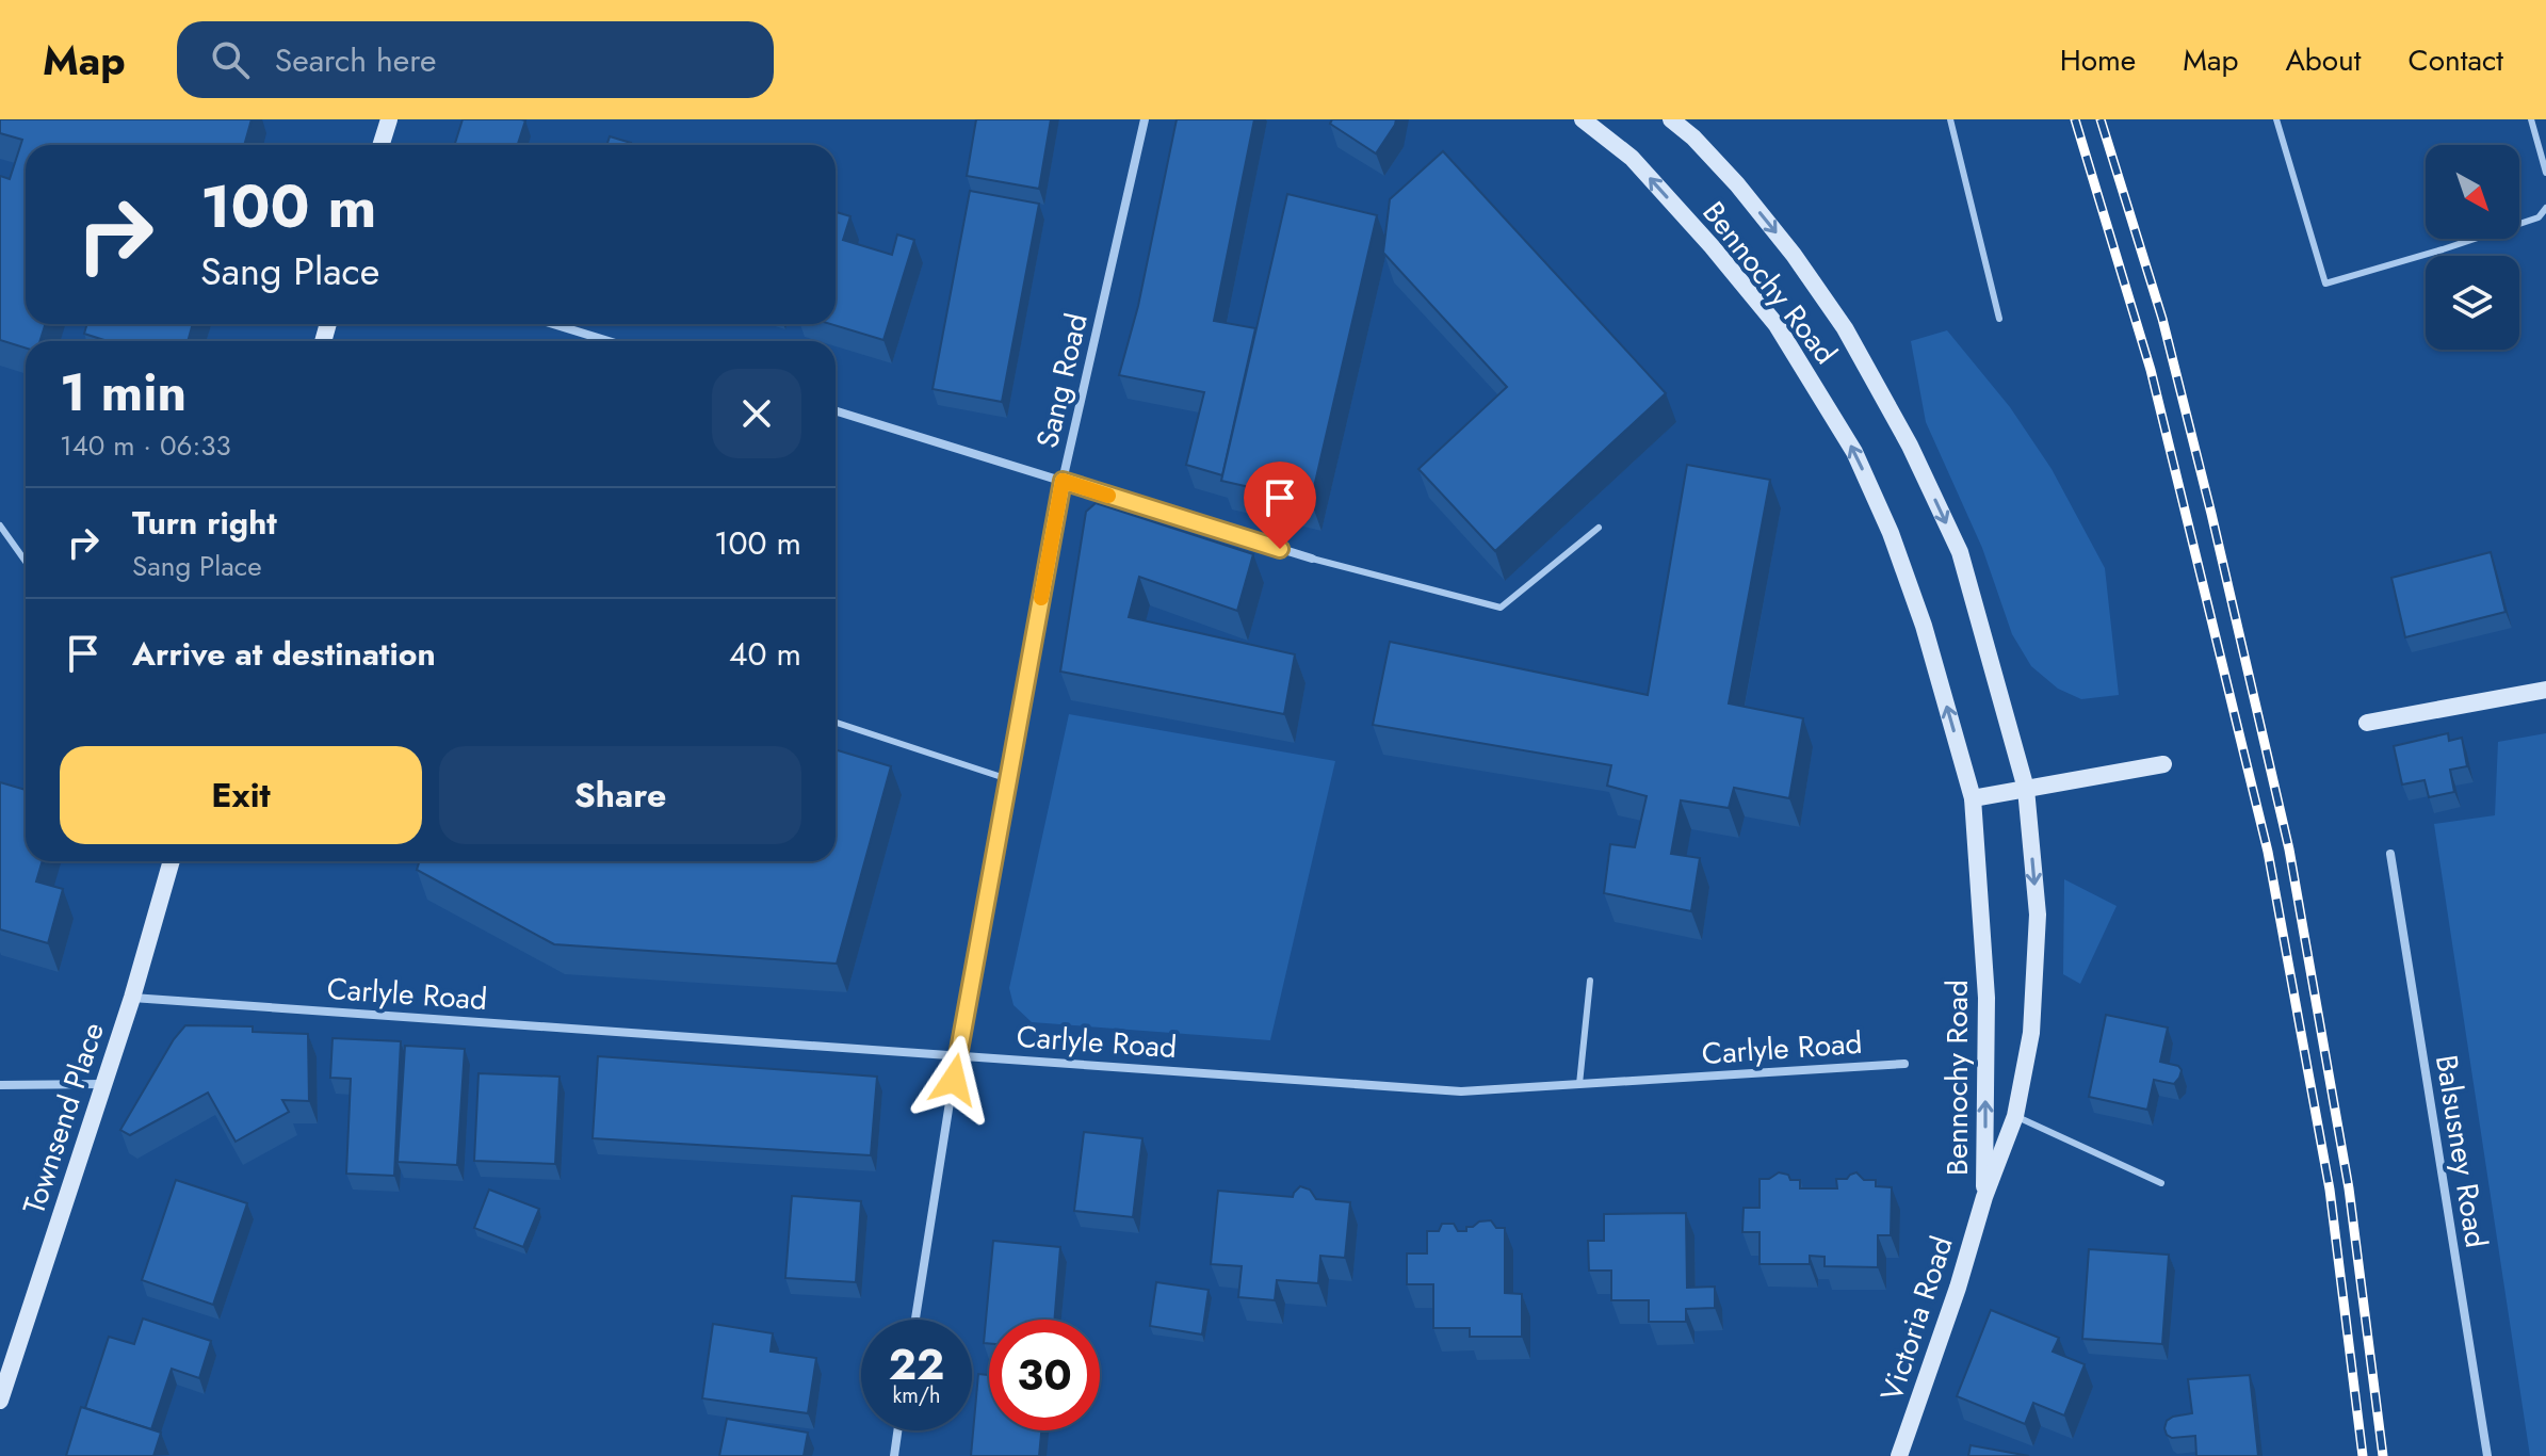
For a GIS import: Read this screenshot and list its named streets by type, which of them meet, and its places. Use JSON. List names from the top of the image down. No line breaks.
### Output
{"streets":{"main road":["Bennochy Road","Townsend Place","Victoria Road"],"street":["Sang Road","Carlyle Road","Balsusney Road"]},"crossings":[["Bennochy Road","Victoria Road"],["Sang Road","Carlyle Road"],["Carlyle Road","Townsend Place"]],"north":"bottom right","page":{"header":"Map","search":"Search here","nav":["Home","Map","About","Contact"],"turn":["100 m","Sang Place"],"heading":["1 min","140 m · 06:33"],"list":[{"name":"Turn right","note":"Sang Place","value":"100 m"},{"name":"Arrive at destination","value":"40 m"}],"buttons":["Exit","Share"],"speed":"22 km/h","limit":"30"}}
